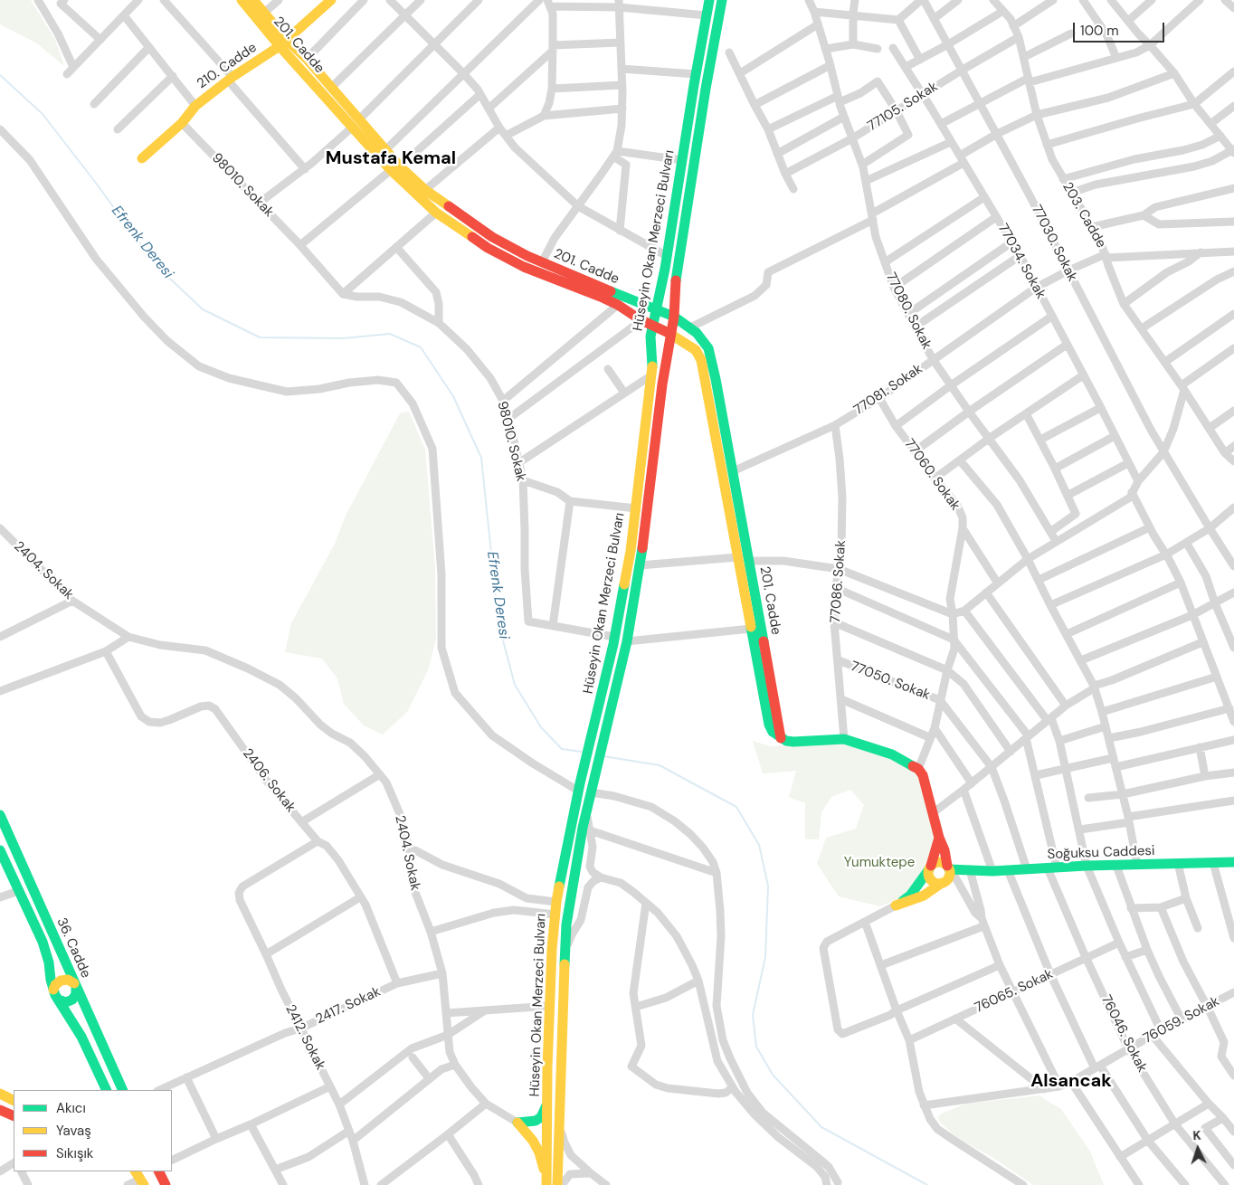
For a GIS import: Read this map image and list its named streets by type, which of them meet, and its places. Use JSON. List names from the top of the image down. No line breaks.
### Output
{"streets":{"main road":["201. Cadde","210. Cadde","Hüseyin Okan Merzeci Bulvarı","Soğuksu Caddesi","36. Cadde"],"street":["77105. Sokak","98010. Sokak","203. Cadde","77030. Sokak","77034. Sokak","77080. Sokak","77081. Sokak","77060. Sokak","2404. Sokak","77086. Sokak","77050. Sokak","2406. Sokak","76065. Sokak","2417. Sokak","76059. Sokak","76046. Sokak","2412. Sokak"]},"crossings":[["201. Cadde","210. Cadde"],["201. Cadde","Hüseyin Okan Merzeci Bulvarı"],["201. Cadde","77081. Sokak"],["210. Cadde","98010. Sokak"],["77105. Sokak","203. Cadde"],["77105. Sokak","77030. Sokak"],["77105. Sokak","77034. Sokak"],["77105. Sokak","77080. Sokak"],["203. Cadde","77081. Sokak"],["77030. Sokak","77081. Sokak"],["77034. Sokak","77081. Sokak"],["77080. Sokak","77081. Sokak"],["77081. Sokak","77060. Sokak"],["77081. Sokak","77086. Sokak"],["77060. Sokak","77050. Sokak"],["2404. Sokak","2417. Sokak"],["77086. Sokak","77050. Sokak"],["77050. Sokak","Soğuksu Caddesi"],["2406. Sokak","2417. Sokak"],["2406. Sokak","2412. Sokak"],["Soğuksu Caddesi","76046. Sokak"],["76065. Sokak","76046. Sokak"],["2417. Sokak","2412. Sokak"],["76059. Sokak","76046. Sokak"]],"districts":["Mustafa Kemal","Alsancak"],"water":["Efrenk Deresi"],"parks":["Yumuktepe"],"legend":["Akıcı","Yavaş","Sıkışık"],"scale_bar":"100 m","north":"top"}
